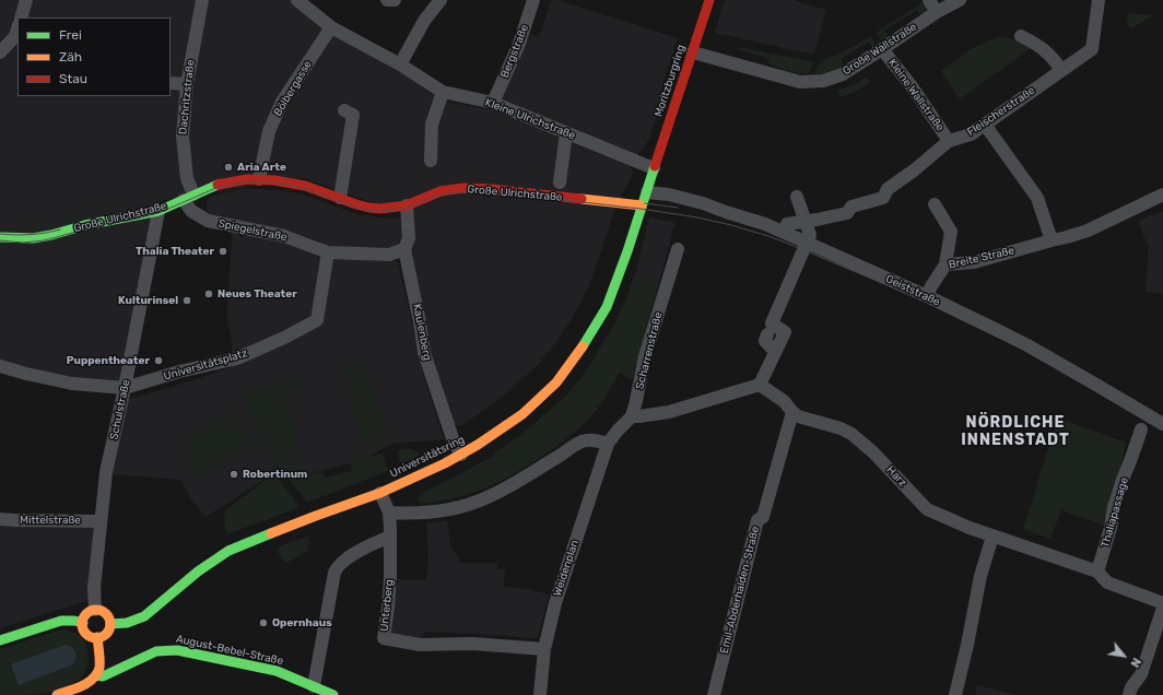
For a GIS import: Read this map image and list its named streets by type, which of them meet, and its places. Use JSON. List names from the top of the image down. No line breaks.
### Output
{"streets":{"street":["Große Wallstraße","Bergstraße","Moritzburgring","Bölbergasse","Kleine Wallstraße","Dachritzstraße","Fleischerstraße","Kleine Ulrichstraße","Große Ulrichstraße","Spiegelstraße","Breite Straße","Geiststraße","Kaulenberg","Scharrenstraße","Universitätsplatz","Schulstraße","Universitätsring","Harz","Thaliapassage","Mittelstraße","Weidenplan","Emil-Abderhalden-Straße","Unterberg","August-Bebel-Straße"]},"crossings":[["Große Wallstraße","Moritzburgring"],["Große Wallstraße","Kleine Wallstraße"],["Bergstraße","Kleine Ulrichstraße"],["Moritzburgring","Kleine Ulrichstraße"],["Moritzburgring","Universitätsring"],["Bölbergasse","Kleine Ulrichstraße"],["Bölbergasse","Große Ulrichstraße"],["Kleine Wallstraße","Fleischerstraße"],["Dachritzstraße","Große Ulrichstraße"],["Dachritzstraße","Spiegelstraße"],["Kleine Ulrichstraße","Große Ulrichstraße"],["Kleine Ulrichstraße","Universitätsring"],["Große Ulrichstraße","Spiegelstraße"],["Große Ulrichstraße","Kaulenberg"],["Große Ulrichstraße","Schulstraße"],["Große Ulrichstraße","Universitätsring"],["Spiegelstraße","Kaulenberg"],["Spiegelstraße","Universitätsplatz"],["Breite Straße","Geiststraße"],["Geiststraße","Universitätsring"],["Kaulenberg","Universitätsring"],["Scharrenstraße","Weidenplan"],["Universitätsplatz","Schulstraße"],["Schulstraße","Universitätsring"],["Schulstraße","Mittelstraße"],["Universitätsring","Unterberg"],["Harz","Thaliapassage"],["Harz","Emil-Abderhalden-Straße"],["Weidenplan","Unterberg"]],"districts":["NÖRDLICHE INNENSTADT"],"places":["Aria Arte","Thalia Theater","Neues Theater","Kulturinsel","Puppentheater","Robertinum","Opernhaus"],"legend":["Frei","Zäh","Stau"],"north":"bottom right"}
